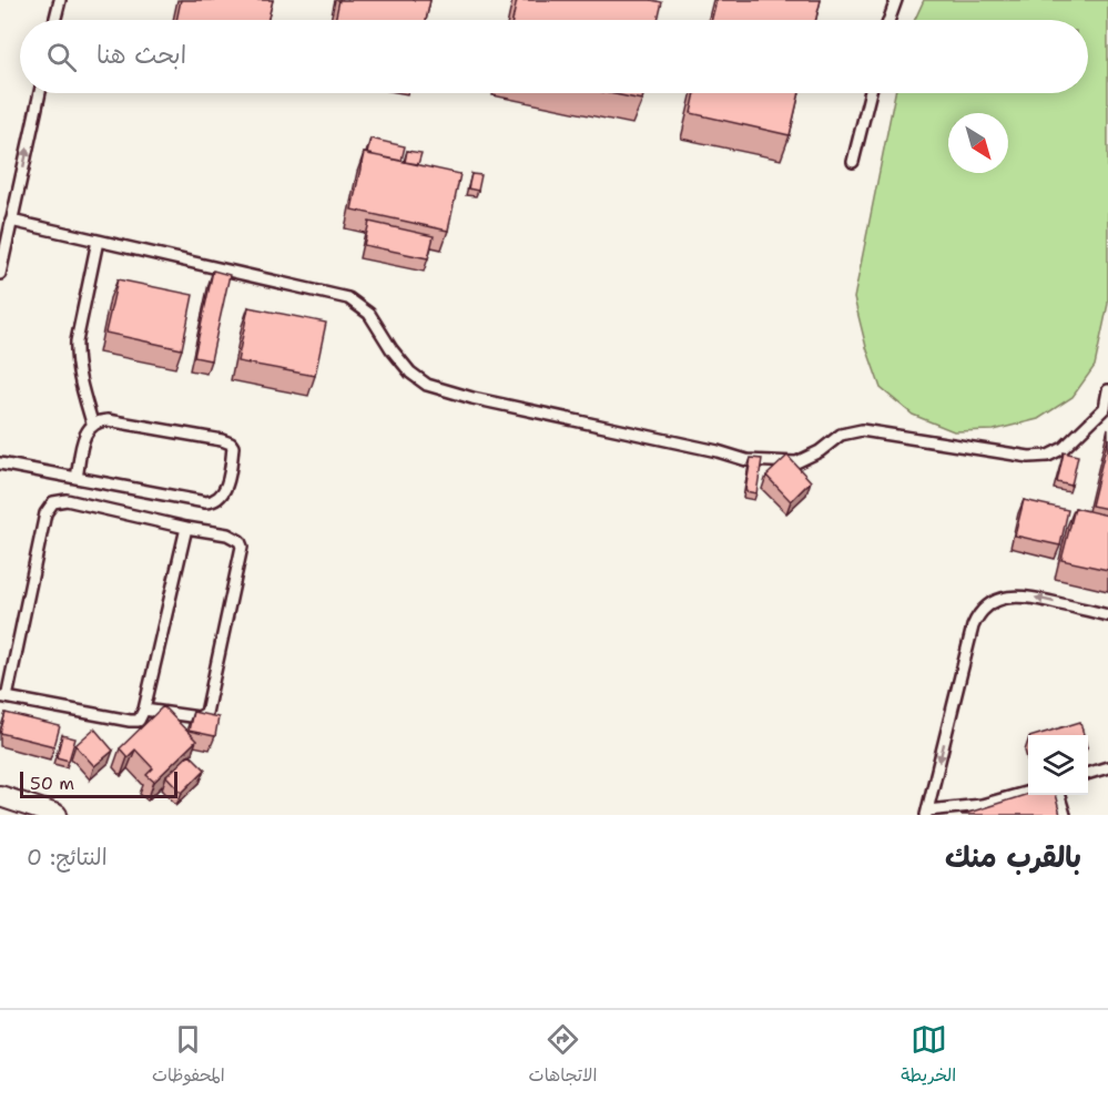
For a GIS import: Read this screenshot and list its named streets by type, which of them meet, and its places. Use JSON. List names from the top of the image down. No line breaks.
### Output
{"scale_bar":"50 m","north":"bottom right","page":{"search":"ابحث هنا","scale":"50 m","heading":["بالقرب منك","النتائج: 0"],"nav":["الخريطة","الاتجاهات","المحفوظات"]}}
